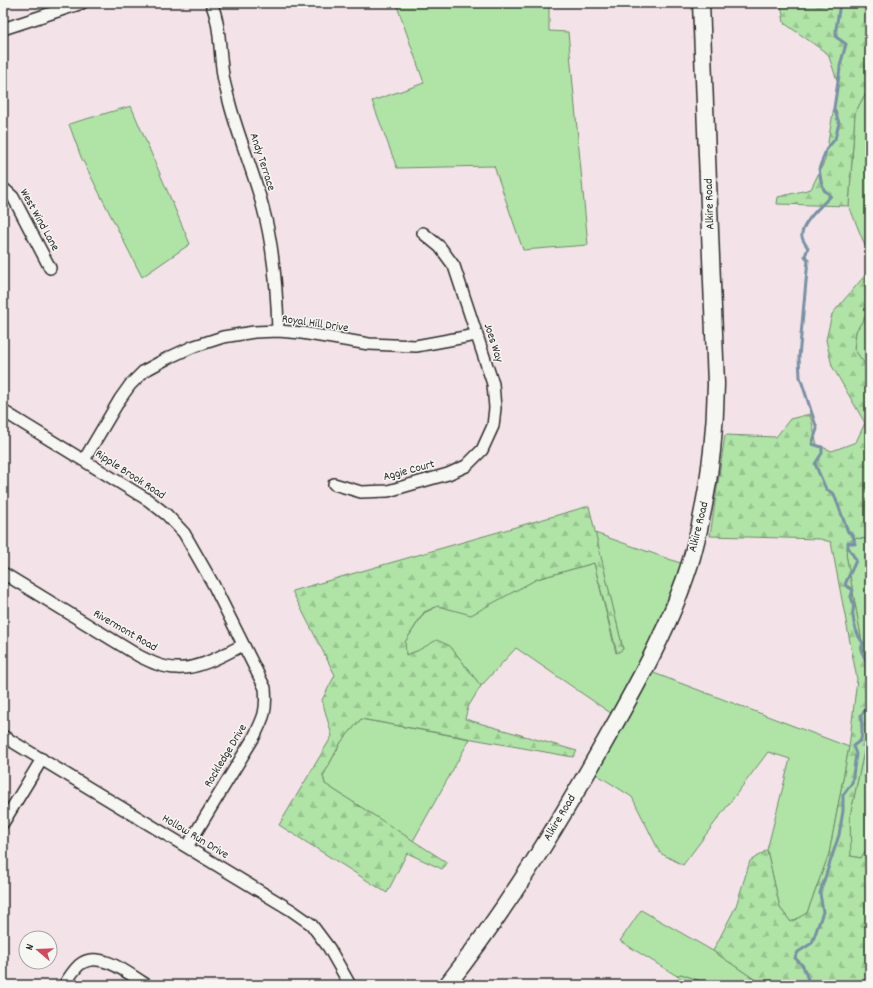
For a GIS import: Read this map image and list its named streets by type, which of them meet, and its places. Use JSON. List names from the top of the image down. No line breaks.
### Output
{"streets":{"main road":["Alkire Road"],"street":["Andy Terrace","West Wind Lane","Royal Hill Drive","Joes Way","Aggie Court","Ripple Brook Road","Rivermont Road","Rockledge Drive","Hollow Run Drive"]},"crossings":[["Andy Terrace","Royal Hill Drive"],["Royal Hill Drive","Joes Way"],["Royal Hill Drive","Ripple Brook Road"],["Joes Way","Aggie Court"],["Ripple Brook Road","Rivermont Road"],["Ripple Brook Road","Rockledge Drive"],["Rockledge Drive","Hollow Run Drive"]],"north":"left"}
